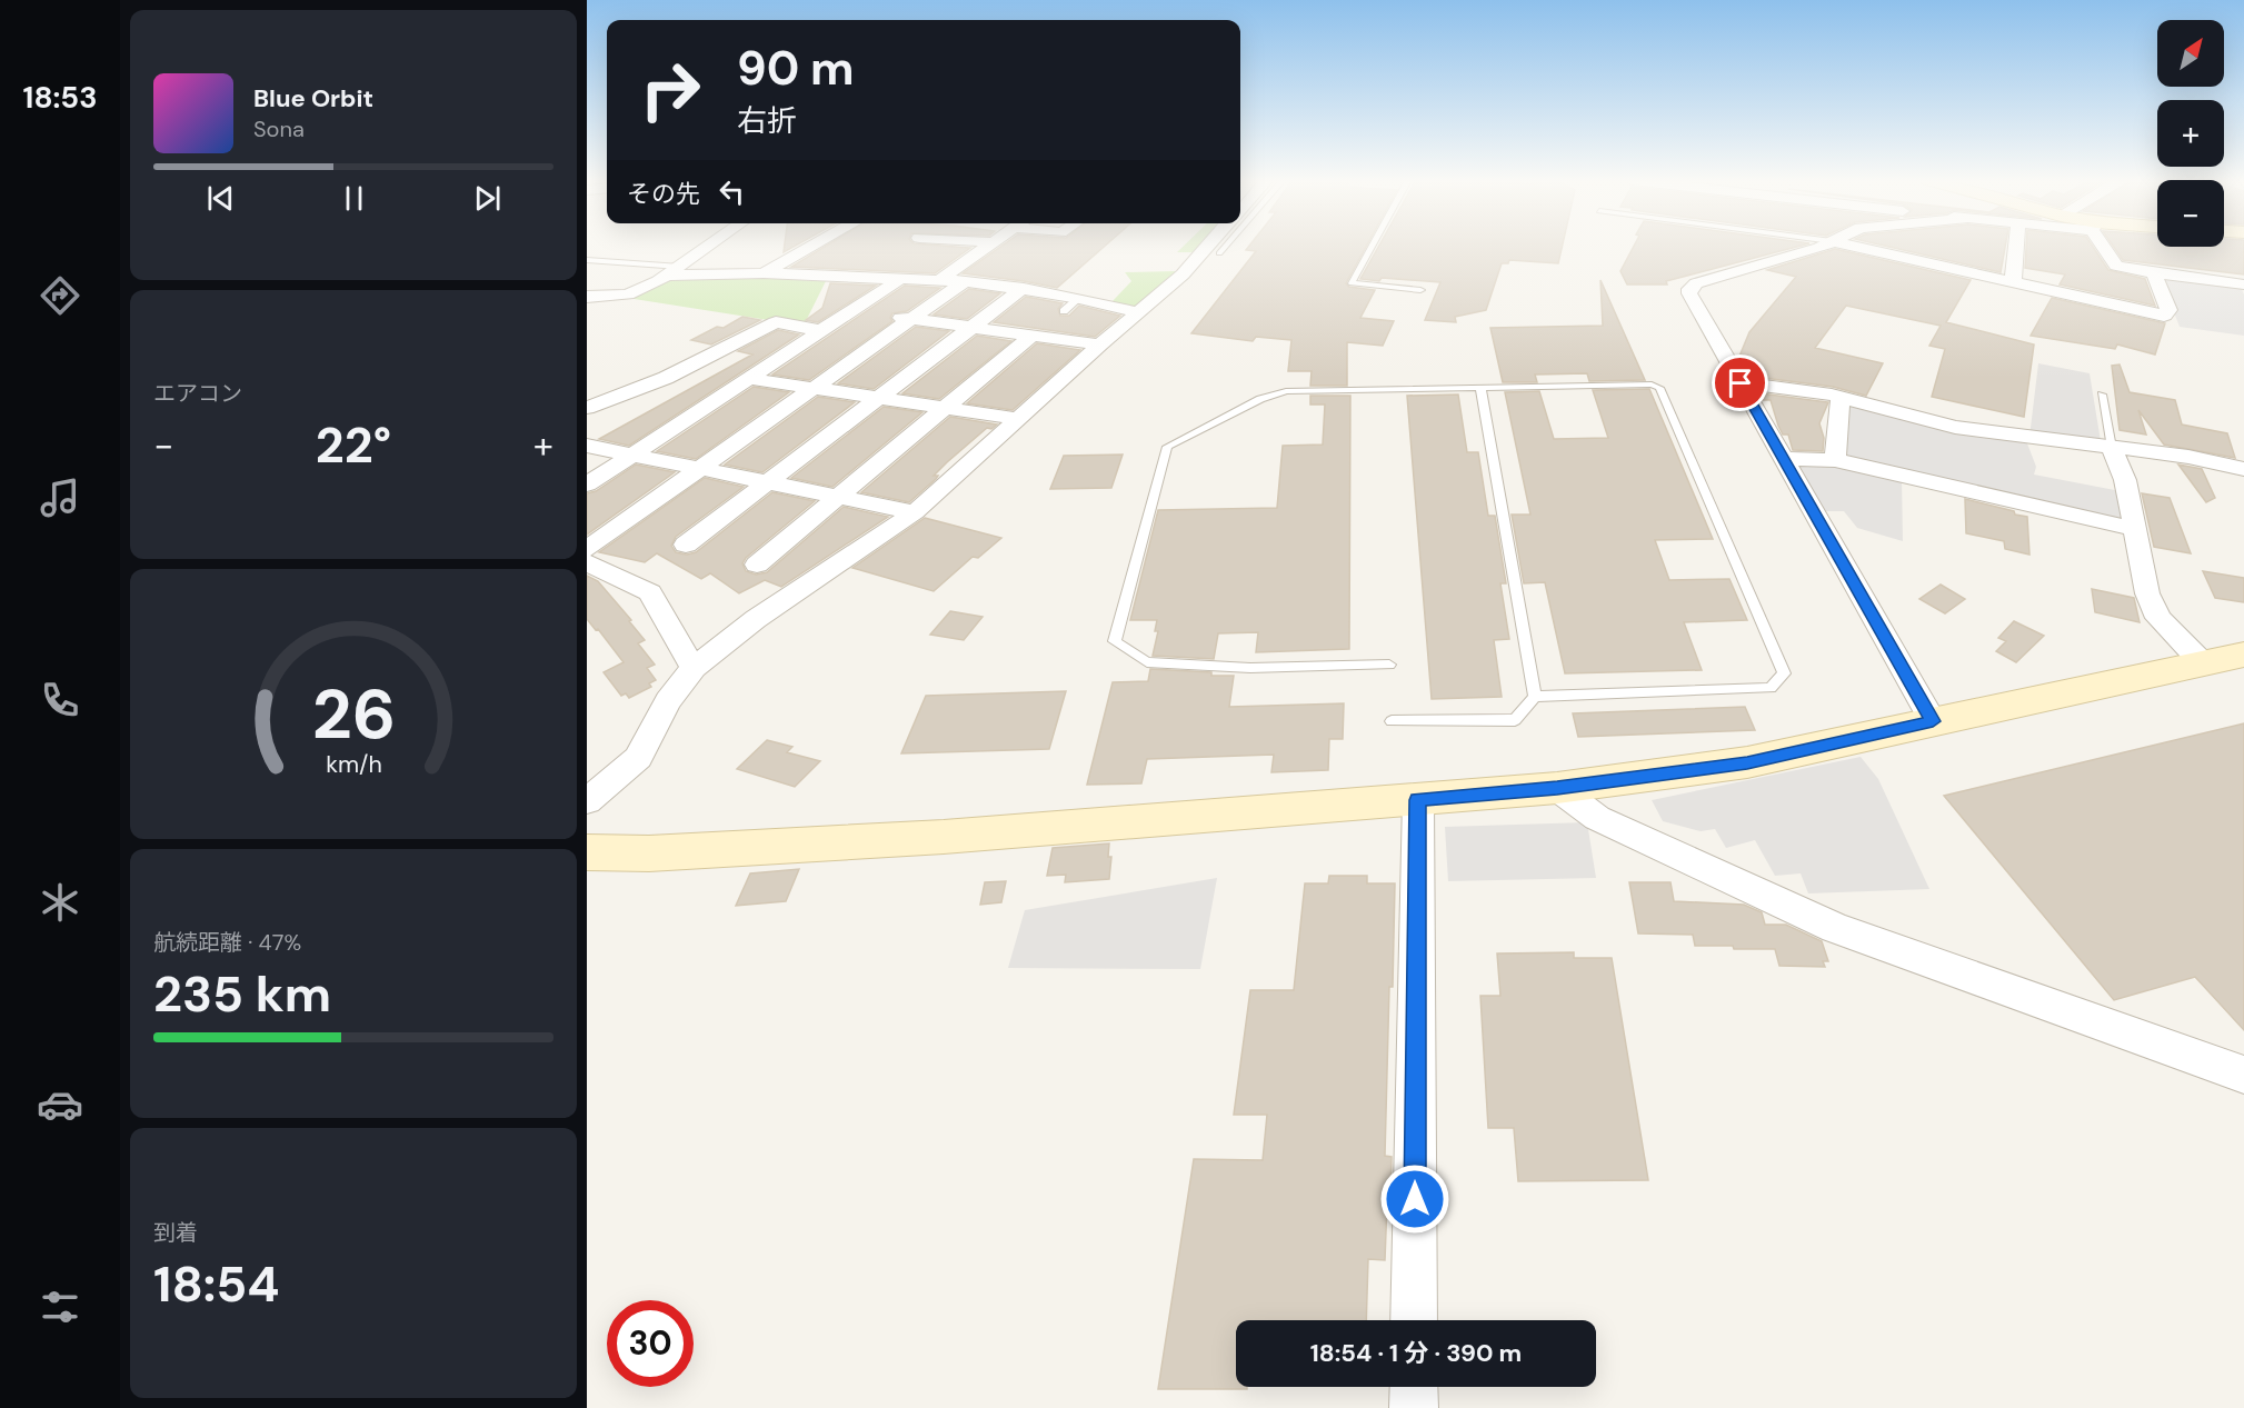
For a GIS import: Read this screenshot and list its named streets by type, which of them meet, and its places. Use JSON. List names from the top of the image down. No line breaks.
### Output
{"north":"top right","page":{"tabs":"18:53","map_buttons":["+","−"],"turn":["90 m","右折"],"song":["Blue Orbit","Sona"],"then":"その先","tile":["エアコン",["航続距離 · 47%","235 km"],["到着","18:54"]],"heat":["−","22°","+"],"limit":"30","trip":"18:54 · 1 分 · 390 m","gauge":["26","km/h"]}}
